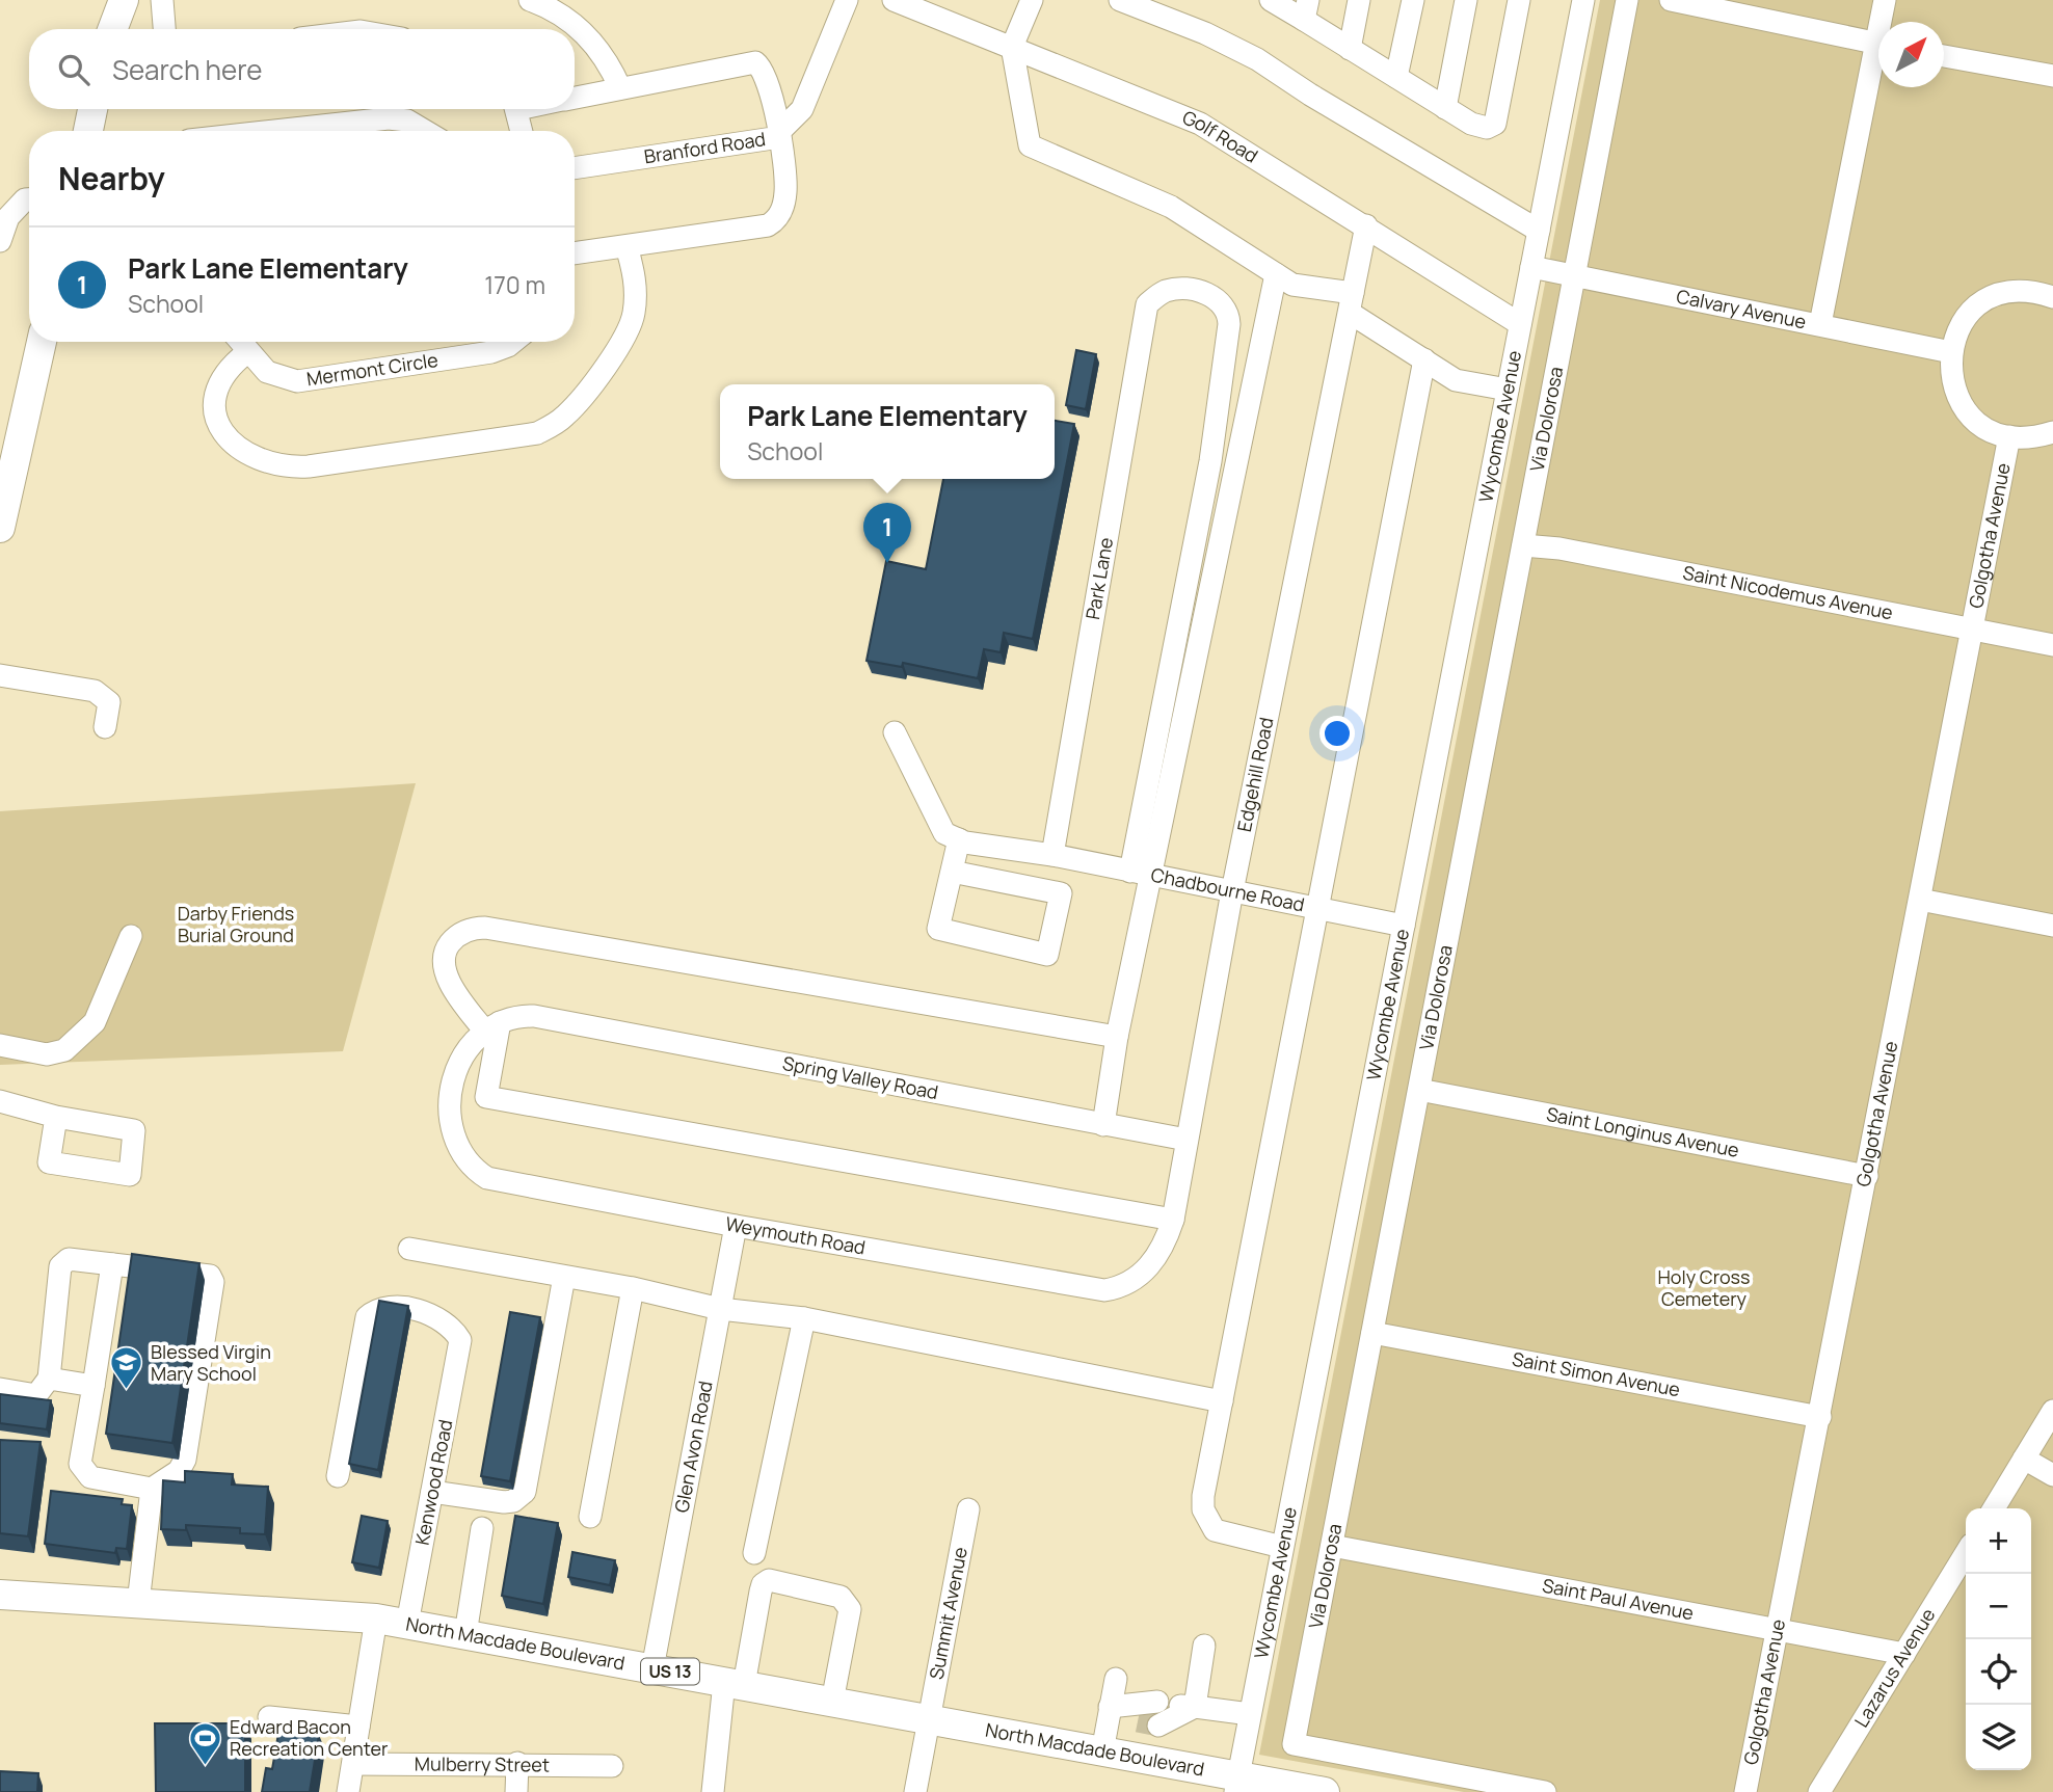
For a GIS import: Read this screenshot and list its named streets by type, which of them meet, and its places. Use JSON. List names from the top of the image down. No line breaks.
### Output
{"streets":{"main road":["North Macdade Boulevard","US 13"],"street":["Golf Road","Branford Road","Calvary Avenue","Mermont Circle","Via Dolorosa","Wycombe Avenue","Golgotha Avenue","Park Lane","Saint Nicodemus Avenue","Edgehill Road","Chadbourne Road","Spring Valley Road","Saint Longinus Avenue","Weymouth Road","Saint Simon Avenue","Glen Avon Road","Kenwood Road","Saint Paul Avenue","Summit Avenue","Lazarus Avenue","Mulberry Street"]},"crossings":[["Golf Road","Wycombe Avenue"],["Golf Road","Edgehill Road"],["Calvary Avenue","Via Dolorosa"],["Calvary Avenue","Wycombe Avenue"],["Via Dolorosa","Saint Nicodemus Avenue"],["Via Dolorosa","Saint Longinus Avenue"],["Via Dolorosa","Saint Simon Avenue"],["Via Dolorosa","Saint Paul Avenue"],["Wycombe Avenue","Chadbourne Road"],["Wycombe Avenue","North Macdade Boulevard"],["Golgotha Avenue","Saint Nicodemus Avenue"],["Golgotha Avenue","Saint Longinus Avenue"],["Golgotha Avenue","Saint Simon Avenue"],["Golgotha Avenue","Saint Paul Avenue"],["Park Lane","Chadbourne Road"],["Edgehill Road","Chadbourne Road"],["Edgehill Road","Spring Valley Road"],["Edgehill Road","Weymouth Road"],["Spring Valley Road","Weymouth Road"],["Weymouth Road","Glen Avon Road"],["Glen Avon Road","North Macdade Boulevard"],["Kenwood Road","North Macdade Boulevard"],["Saint Paul Avenue","Lazarus Avenue"],["Summit Avenue","North Macdade Boulevard"]],"parks":["Darby Friends Burial Ground","Holy Cross Cemetery"],"places":{"school or university":["Blessed Virgin Mary School"],"sports":["Edward Bacon Recreation Center"]},"north":"top right","page":{"search":"Search here","heading":"Nearby","list":[{"mark":"1","name":"Park Lane Elementary","note":"School","value":"170 m"}],"popup":["Park Lane Elementary","School"],"pins":"1","map_buttons":["+","−"]}}
